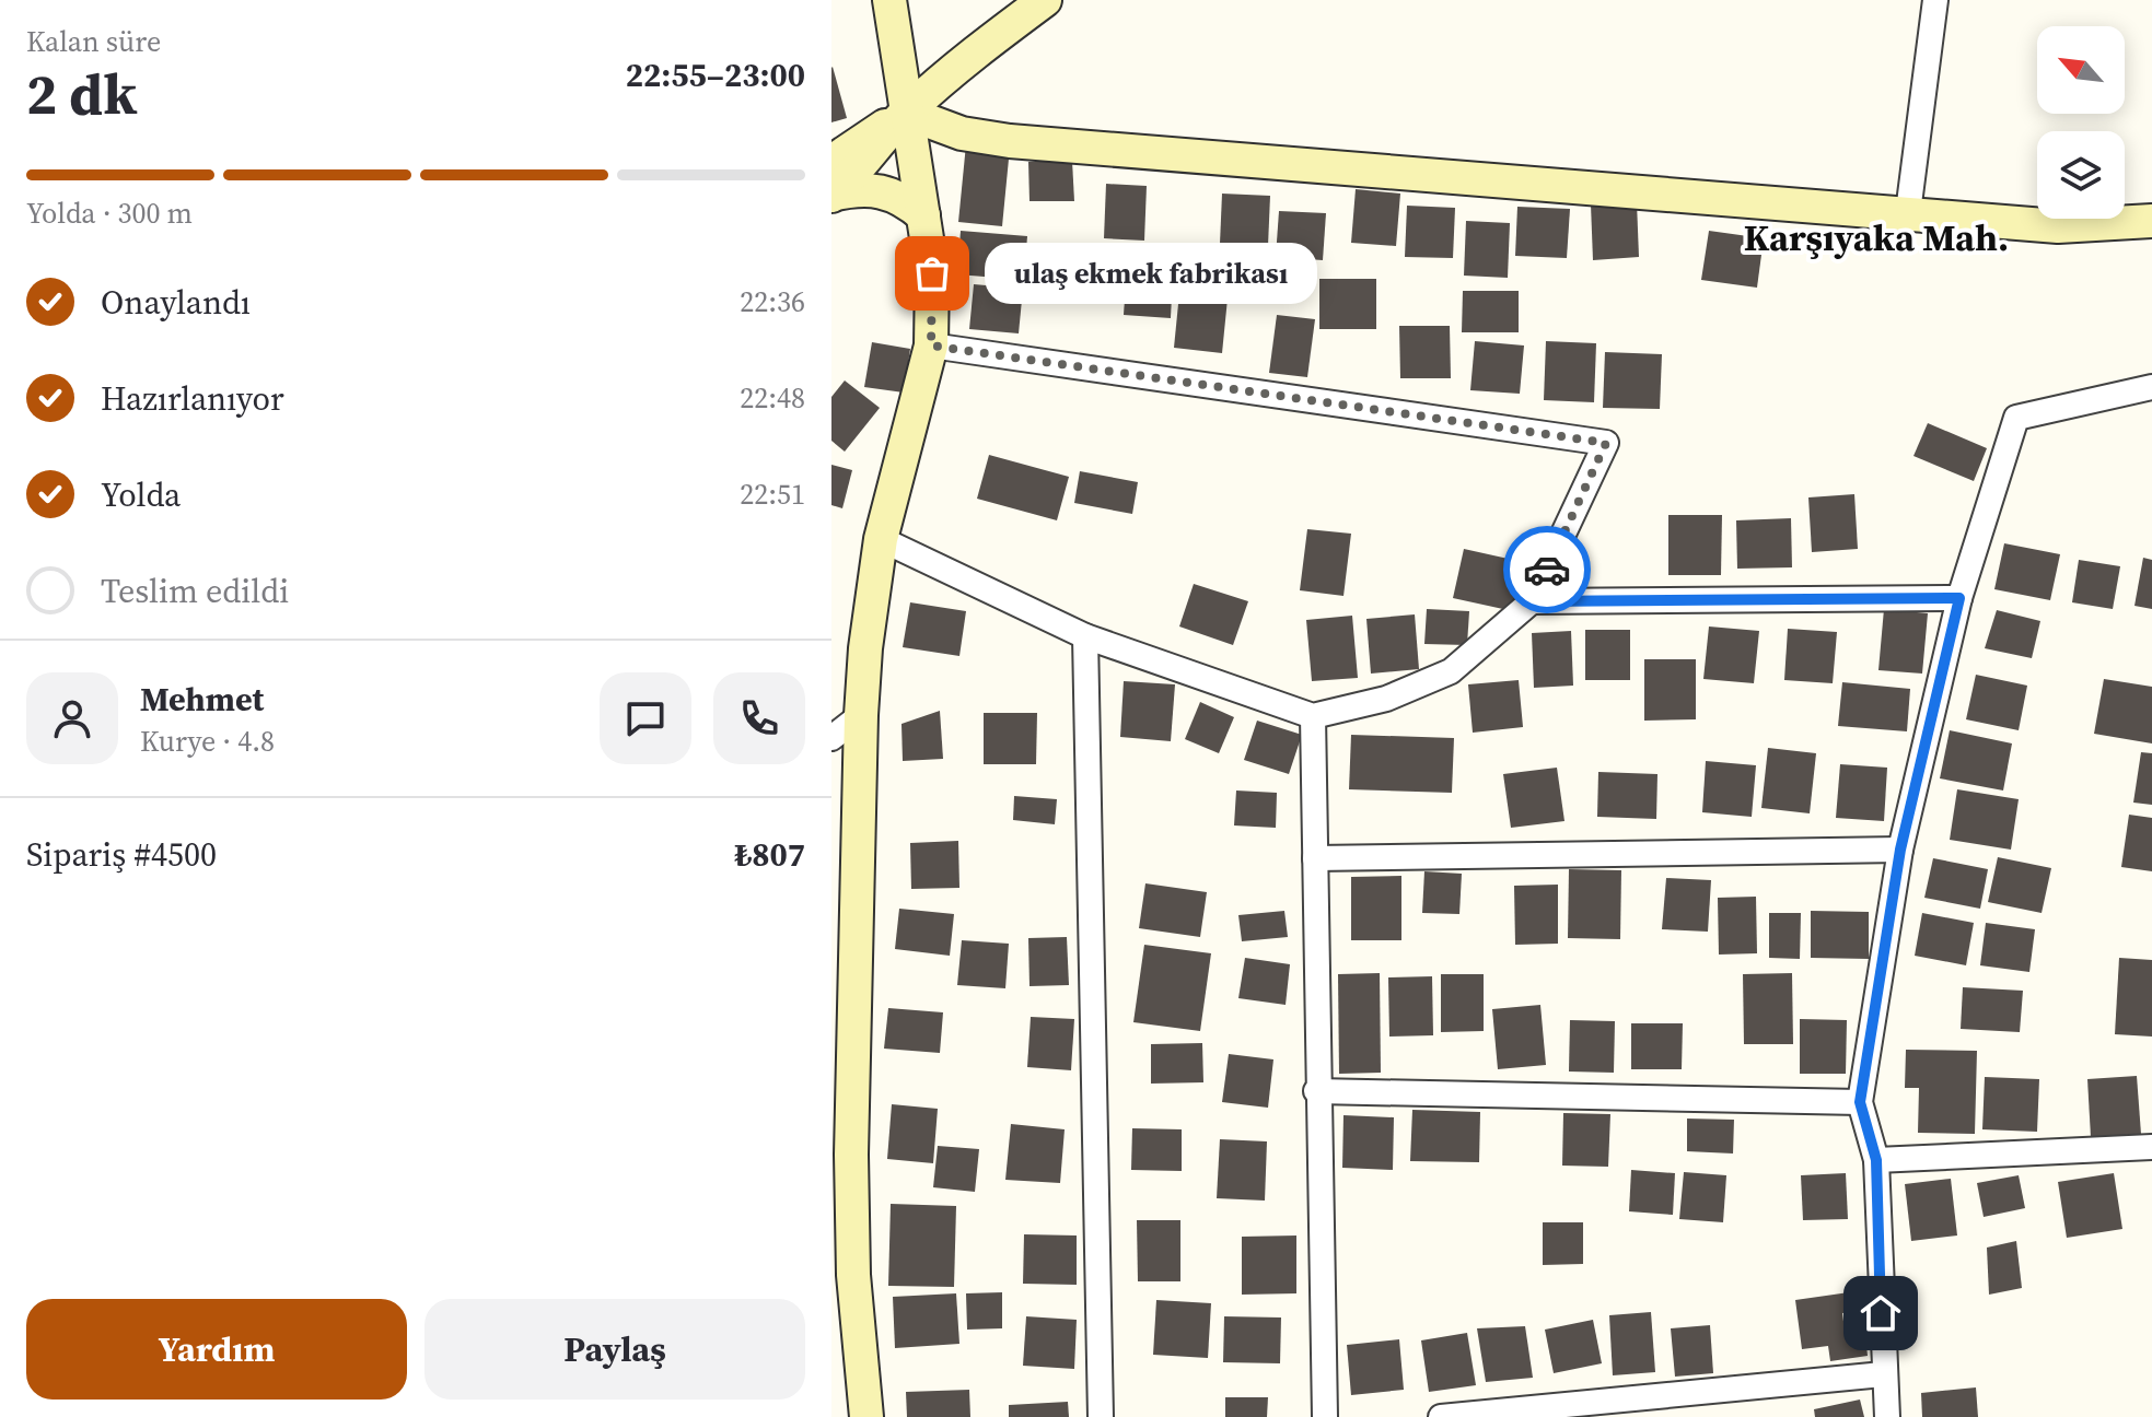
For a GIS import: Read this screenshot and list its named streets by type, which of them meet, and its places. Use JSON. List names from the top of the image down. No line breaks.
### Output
{"districts":["Karşıyaka Mah."],"places":["ulaş ekmek fabrikası"],"north":"top left","page":{"heading":["2 dk","Kalan süre","22:55–23:00"],"panel":["Mehmet","Kurye · 4.8","Sipariş #4500","₺807"],"bar":"Yolda · 300 m","bubble":"ulaş ekmek fabrikası","list":[["Onaylandı","22:36"],["Hazırlanıyor","22:48"],["Yolda","22:51"],"Teslim edildi"],"buttons":["Yardım","Paylaş"]}}
